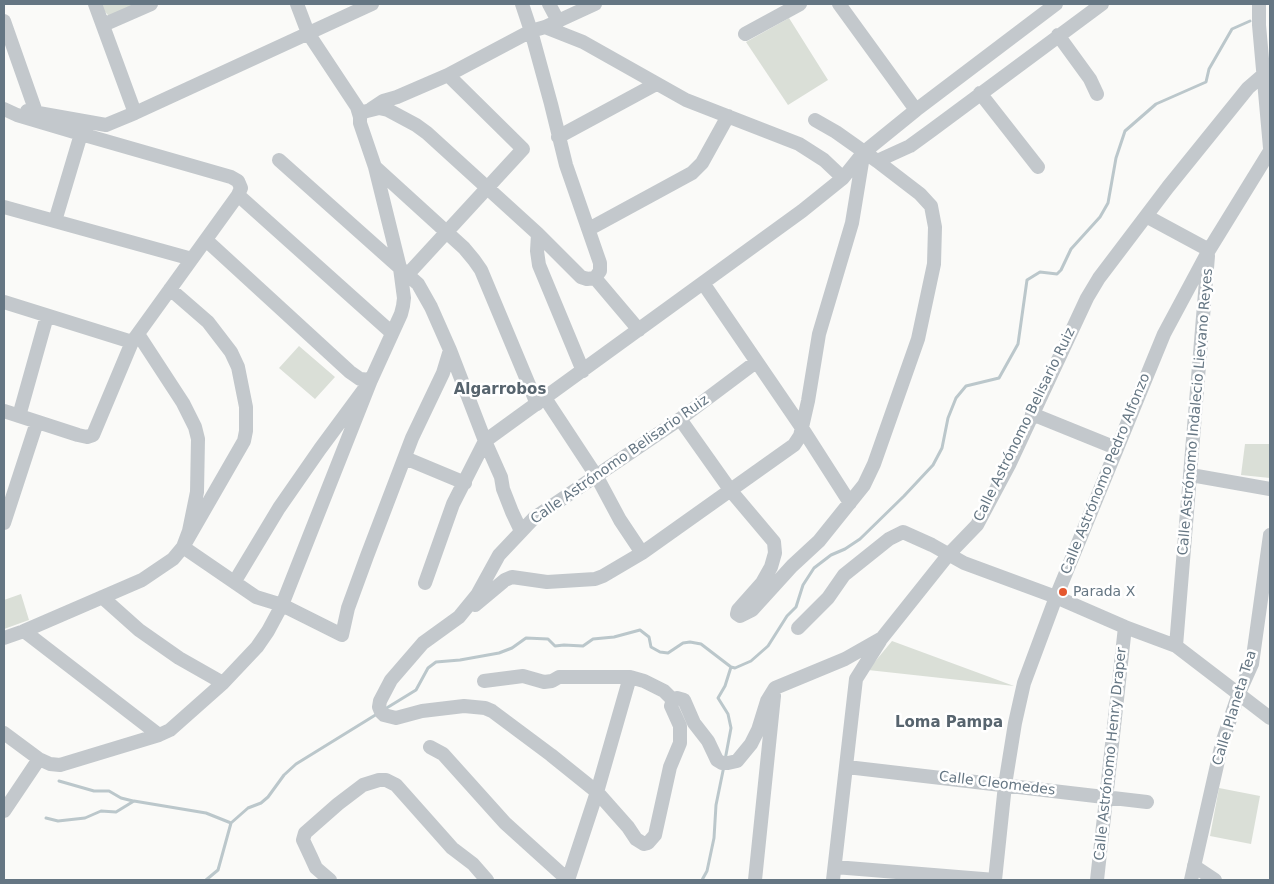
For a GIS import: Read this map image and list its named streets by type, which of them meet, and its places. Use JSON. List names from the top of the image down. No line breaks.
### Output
{"streets":{"street":["Calle Astrónomo Indalecio Lievano Reyes","Calle Astrónomo Belisario Ruiz","Calle Astrónomo Pedro Alfonzo","Calle Planeta Tea","Calle Astrónomo Henry Draper","Calle Cleomedes"]},"crossings":[["Calle Astrónomo Indalecio Lievano Reyes","Calle Astrónomo Belisario Ruiz"],["Calle Astrónomo Indalecio Lievano Reyes","Calle Astrónomo Pedro Alfonzo"],["Calle Astrónomo Pedro Alfonzo","Calle Cleomedes"],["Calle Astrónomo Henry Draper","Calle Cleomedes"]],"districts":["Algarrobos","Loma Pampa"],"places":["Parada X"]}
